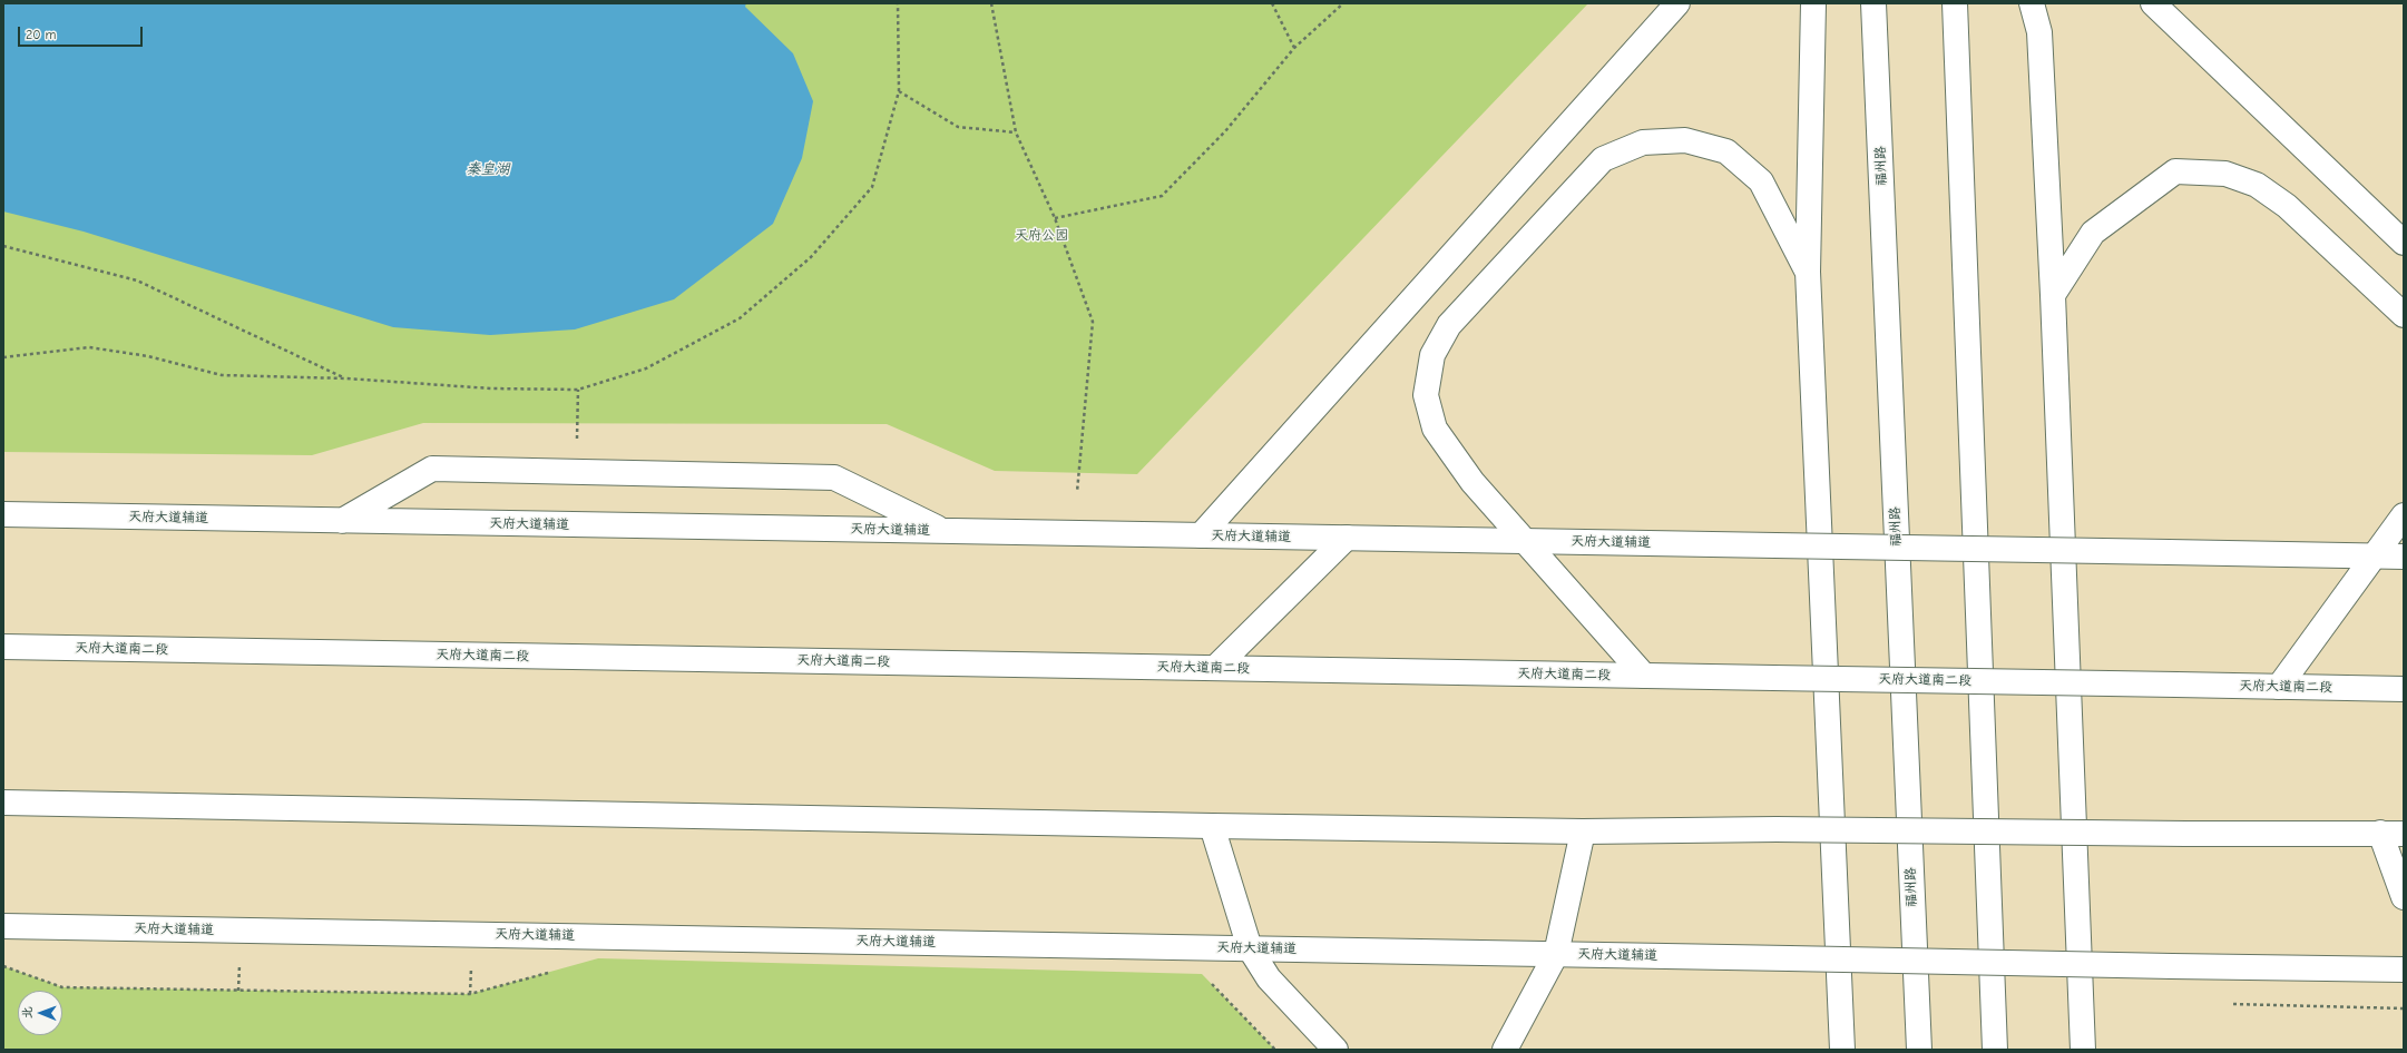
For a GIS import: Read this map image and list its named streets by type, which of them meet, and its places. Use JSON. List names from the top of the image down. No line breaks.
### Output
{"streets":{"main road":["福州路","天府大道辅道","天府大道南二段"]},"water":["秦皇湖"],"parks":["天府公园"],"scale_bar":"20 m","north":"left"}
